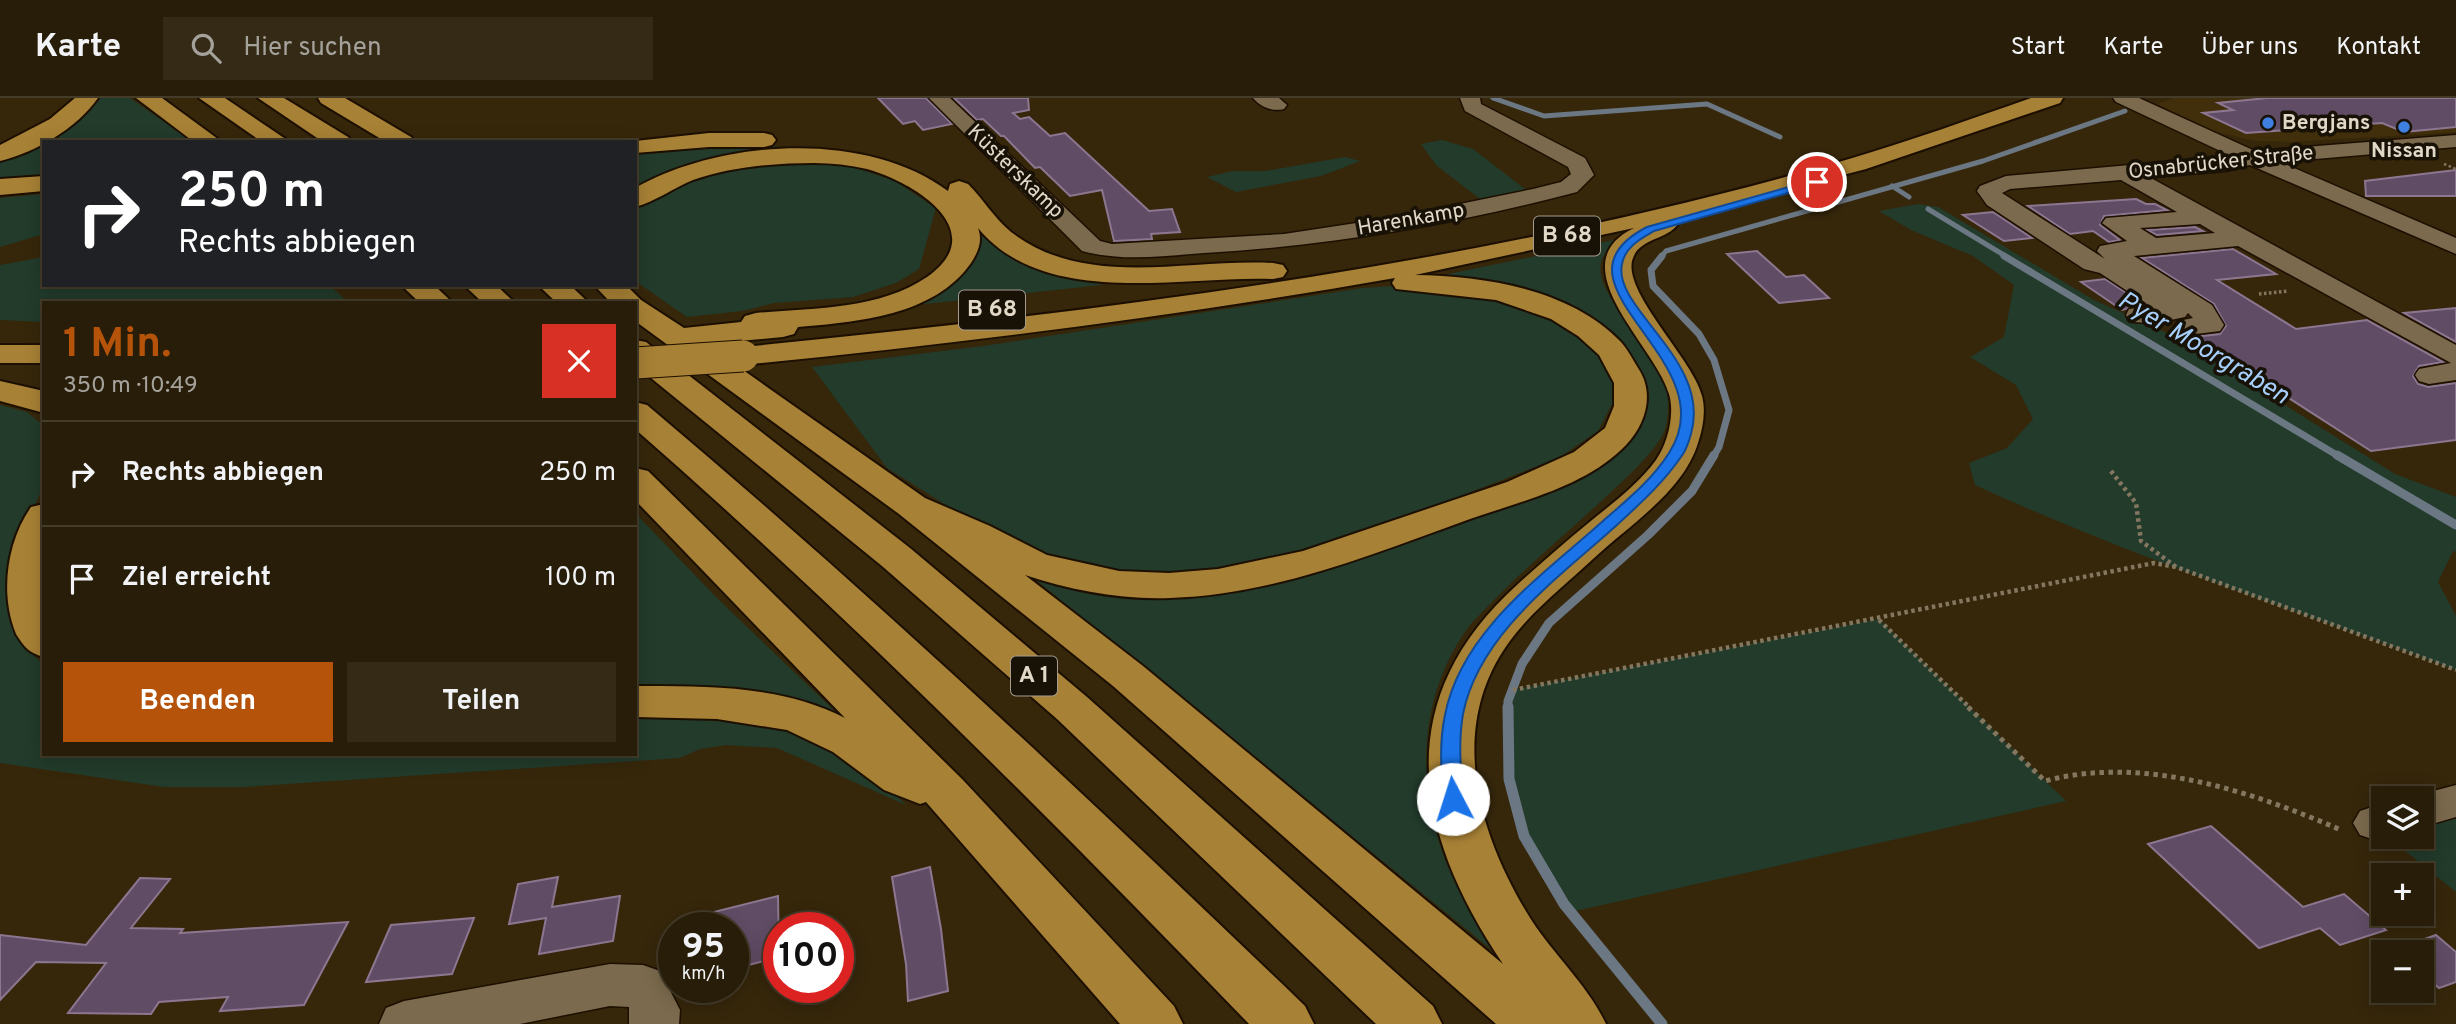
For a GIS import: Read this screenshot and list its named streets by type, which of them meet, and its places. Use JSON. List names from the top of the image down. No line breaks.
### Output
{"streets":{"highway":["B 68","A 1"],"street":["Osnabrücker Straße","Küsterskamp","Harenkamp"]},"crossings":[["Küsterskamp","Harenkamp"]],"water":["Pyer Moorgraben"],"places":["Bergjans","Nissan"],"page":{"header":"Karte","search":"Hier suchen","nav":["Start","Karte","Über uns","Kontakt"],"turn":["250 m","Rechts abbiegen"],"heading":["1 Min.","350 m · 10:49"],"list":[{"name":"Rechts abbiegen","value":"250 m"},{"name":"Ziel erreicht","value":"100 m"}],"buttons":["Beenden","Teilen"],"map_buttons":["+","−"],"speed":"95 km/h","limit":"100"}}
